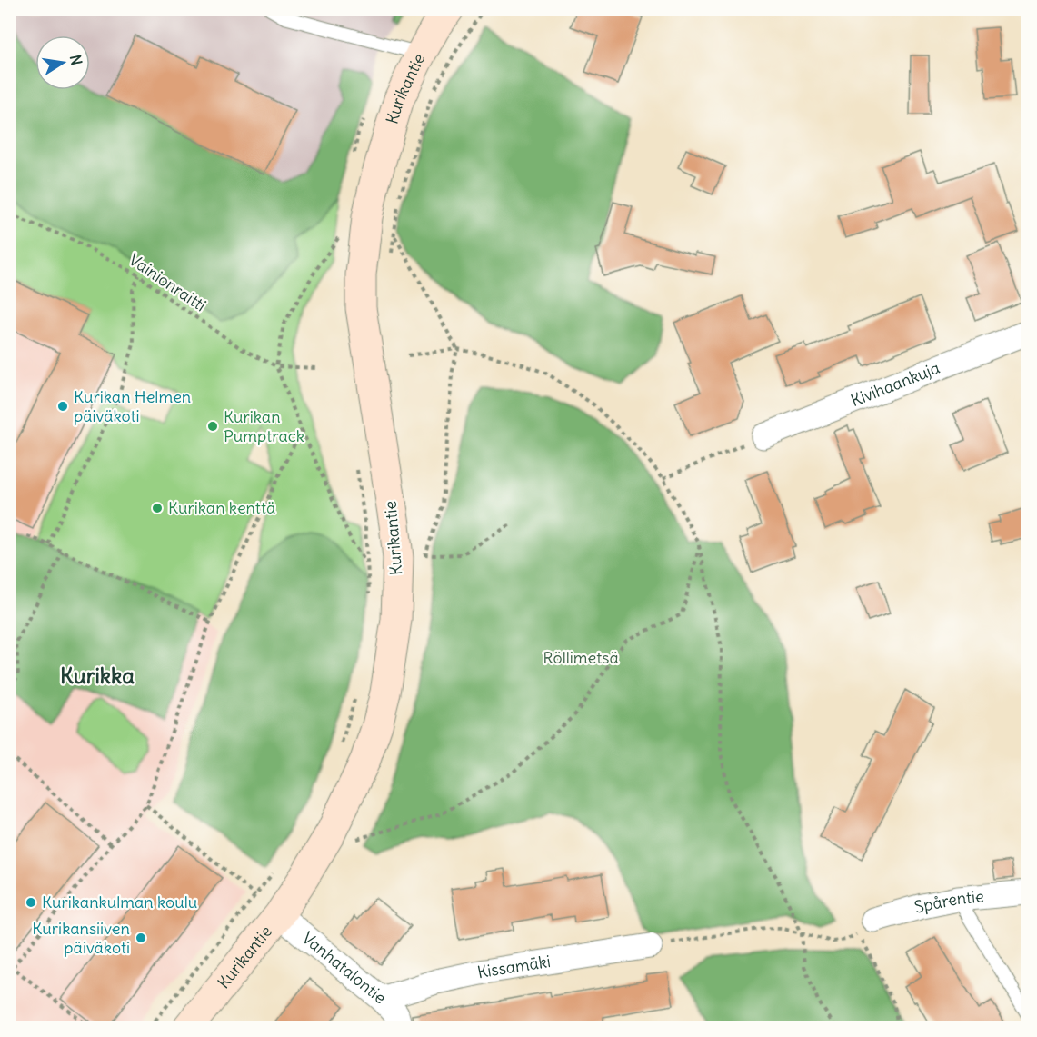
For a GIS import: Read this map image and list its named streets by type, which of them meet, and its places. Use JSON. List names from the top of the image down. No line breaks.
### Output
{"streets":{"main road":["Kurikantie"],"street":["Kivihaankuja","Spårentie","Vanhatalontie","Kissamäki"],"path":["Vainionraitti"]},"crossings":[["Kurikantie","Vanhatalontie"],["Vanhatalontie","Kissamäki"]],"districts":["Kurikka"],"parks":["Röllimetsä"],"places":["Kurikan Helmen päiväkoti","Kurikan Pumptrack","Kurikan kenttä","Kurikankulman koulu","Kurikansiiven päiväkoti"],"north":"right"}
